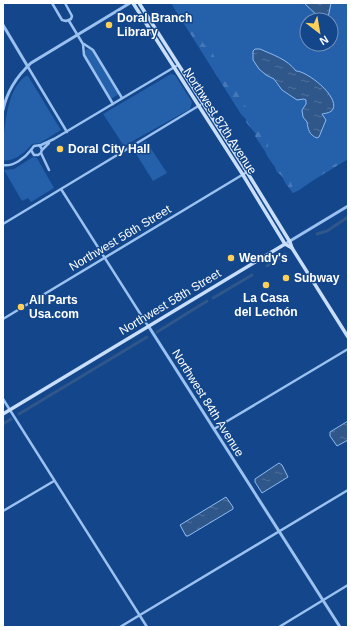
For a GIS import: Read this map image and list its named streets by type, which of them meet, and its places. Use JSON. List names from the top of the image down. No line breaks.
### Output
{"streets":{"main road":["Northwest 87th Avenue","Northwest 58th Street"],"street":["Northwest 56th Street","Northwest 84th Avenue"]},"crossings":[["Northwest 87th Avenue","Northwest 56th Street"],["Northwest 87th Avenue","Northwest 58th Street"],["Northwest 56th Street","Northwest 84th Avenue"],["Northwest 58th Street","Northwest 84th Avenue"]],"places":["Doral Branch Library","Doral City Hall","Wendy's","Subway","La Casa del Lechón","All Parts Usa.com"],"north":"bottom right"}
